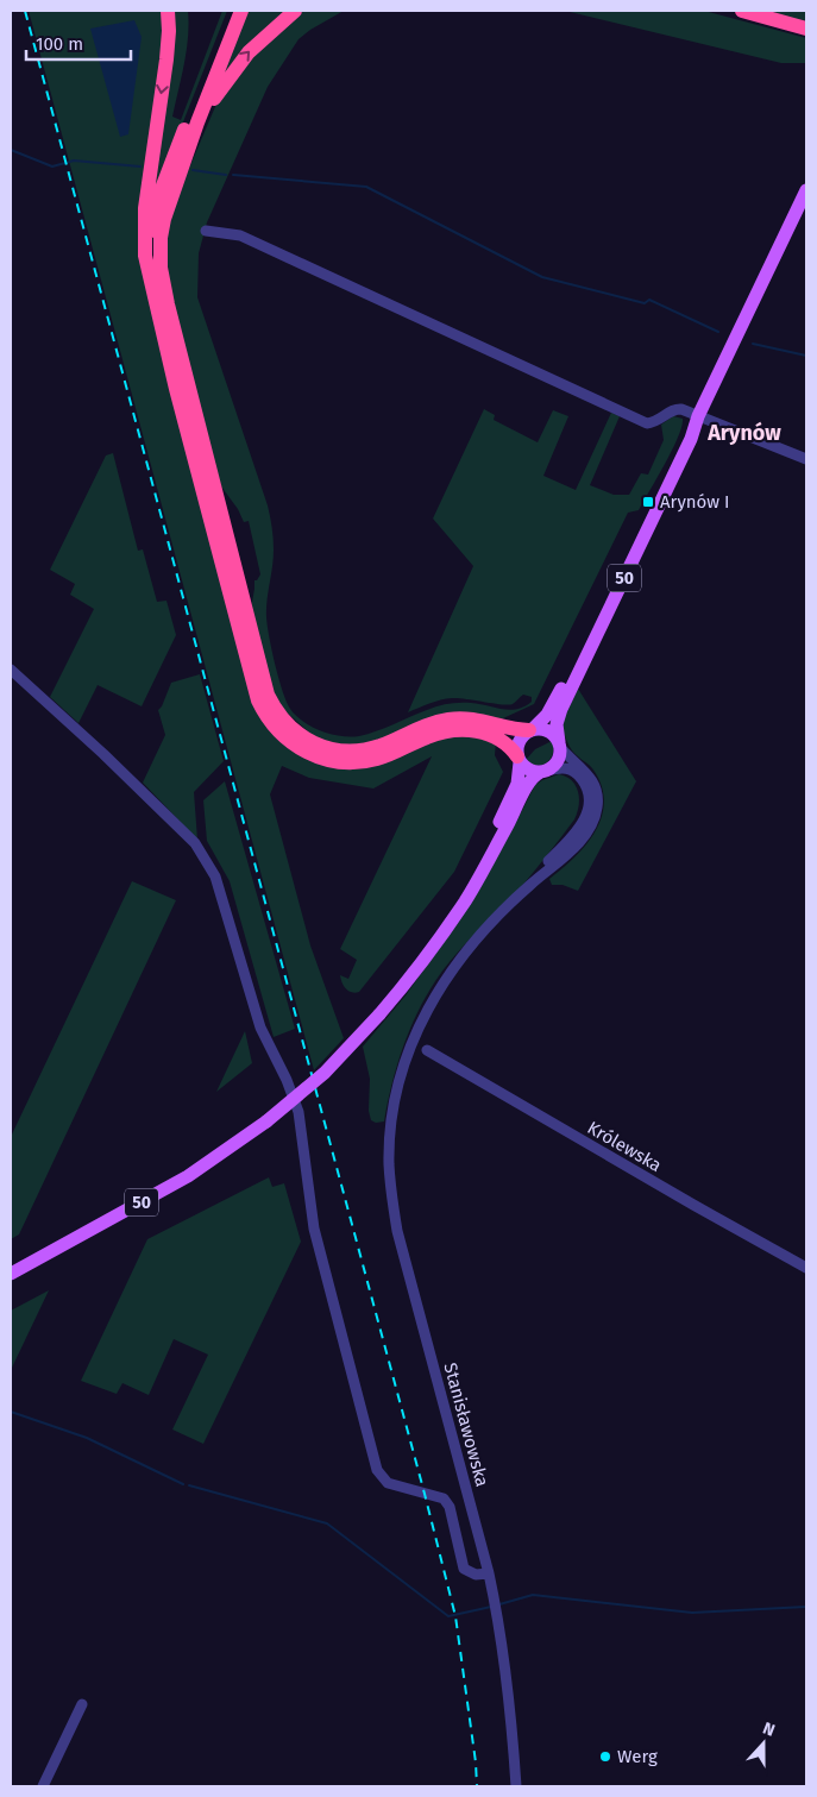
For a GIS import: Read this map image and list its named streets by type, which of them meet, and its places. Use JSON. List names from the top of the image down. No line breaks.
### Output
{"streets":{"main road":["50"],"street":["Królewska","Stanisławowska"]},"districts":["Arynów"],"places":{"transit":["Arynów I"],"other":["Werg"]},"scale_bar":"100 m","north":"top"}
